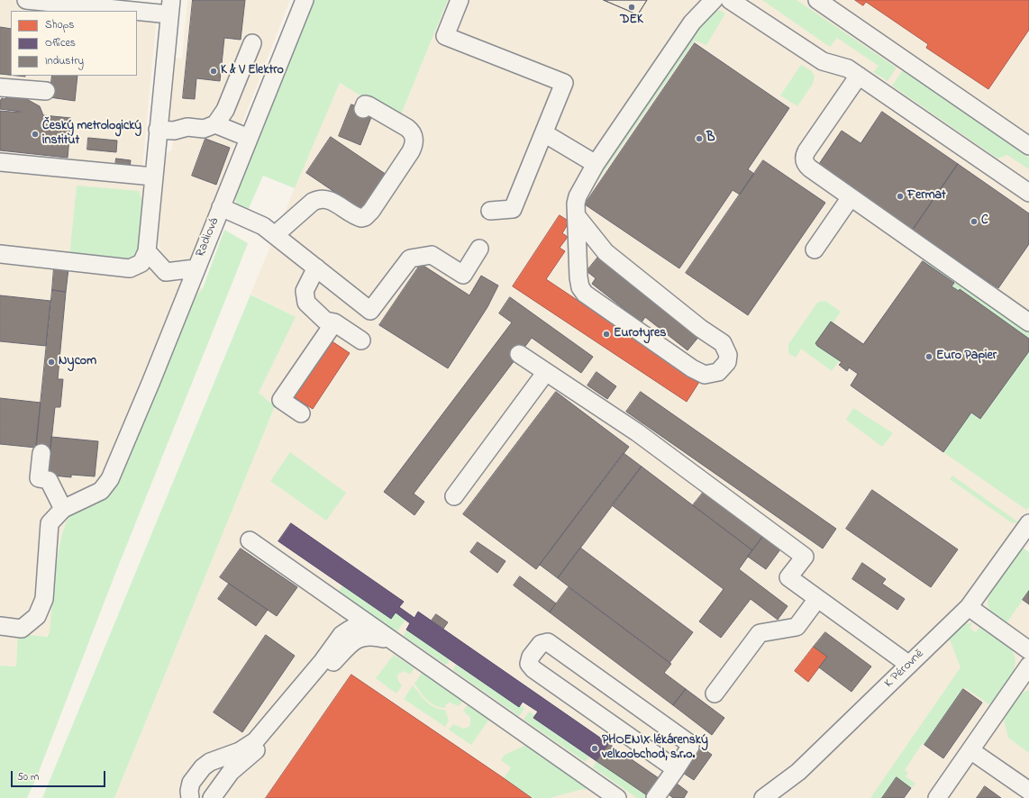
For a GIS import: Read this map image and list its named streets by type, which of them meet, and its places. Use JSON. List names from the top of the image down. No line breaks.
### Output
{"streets":{"street":["Radiová","K Pérovně"]},"places":["DEK","K & V Elektro","Český metrologický institut","B","Fermat","C","Eurotyres","Euro Papier","Nycom","PHOENIX lékárenský velkoobchod, s.r.o."],"legend":["Shops","Offices","Industry"],"scale_bar":"50 m"}
